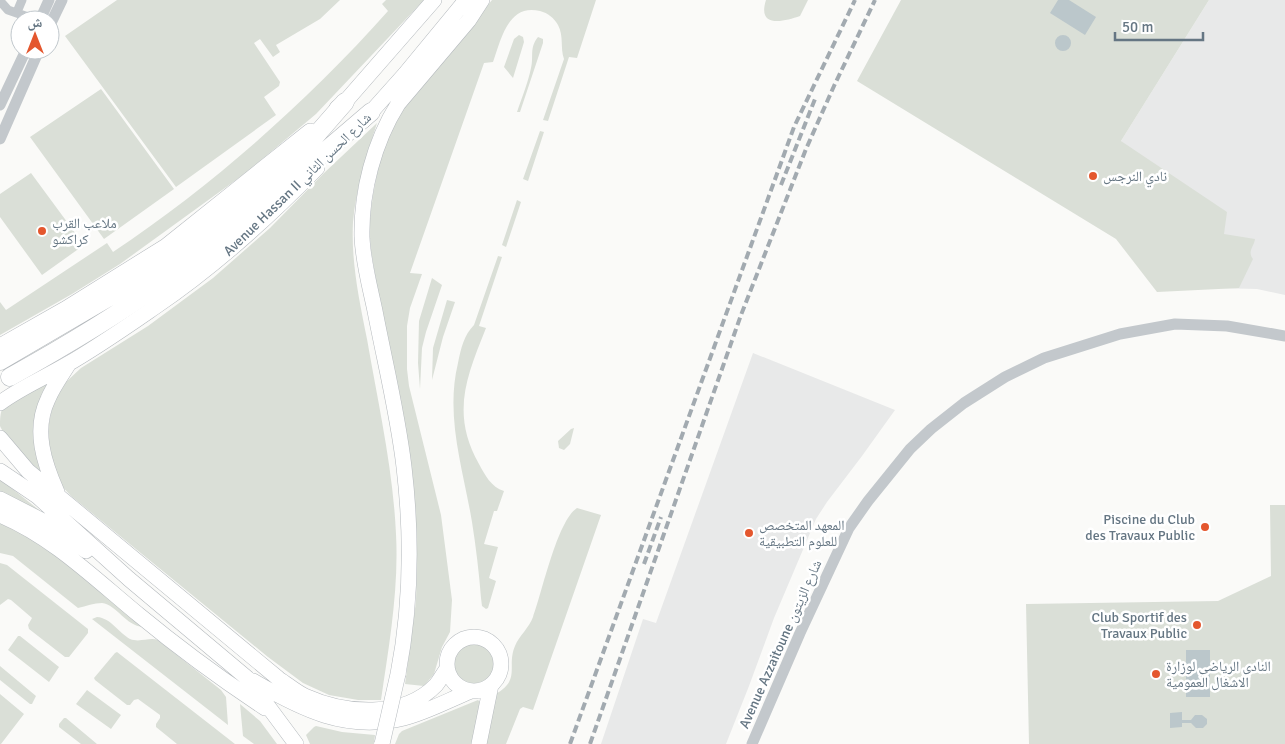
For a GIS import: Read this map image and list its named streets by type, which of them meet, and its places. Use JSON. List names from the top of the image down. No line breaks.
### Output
{"streets":{"highway":["Avenue Hassan II شارع الحسن الثاني"],"street":["Avenue Azzaitoune شارع الزيتون"]},"places":["نادي النرجس","ملاعب القرب كراكشو","Piscine du Club des Travaux Public","المعهد المتخصص للعلوم التطبيقية","Club Sportif des Travaux Public","النادي الرياضي لوزارة الاشغال العمومية"],"scale_bar":"50 m","north":"top"}
